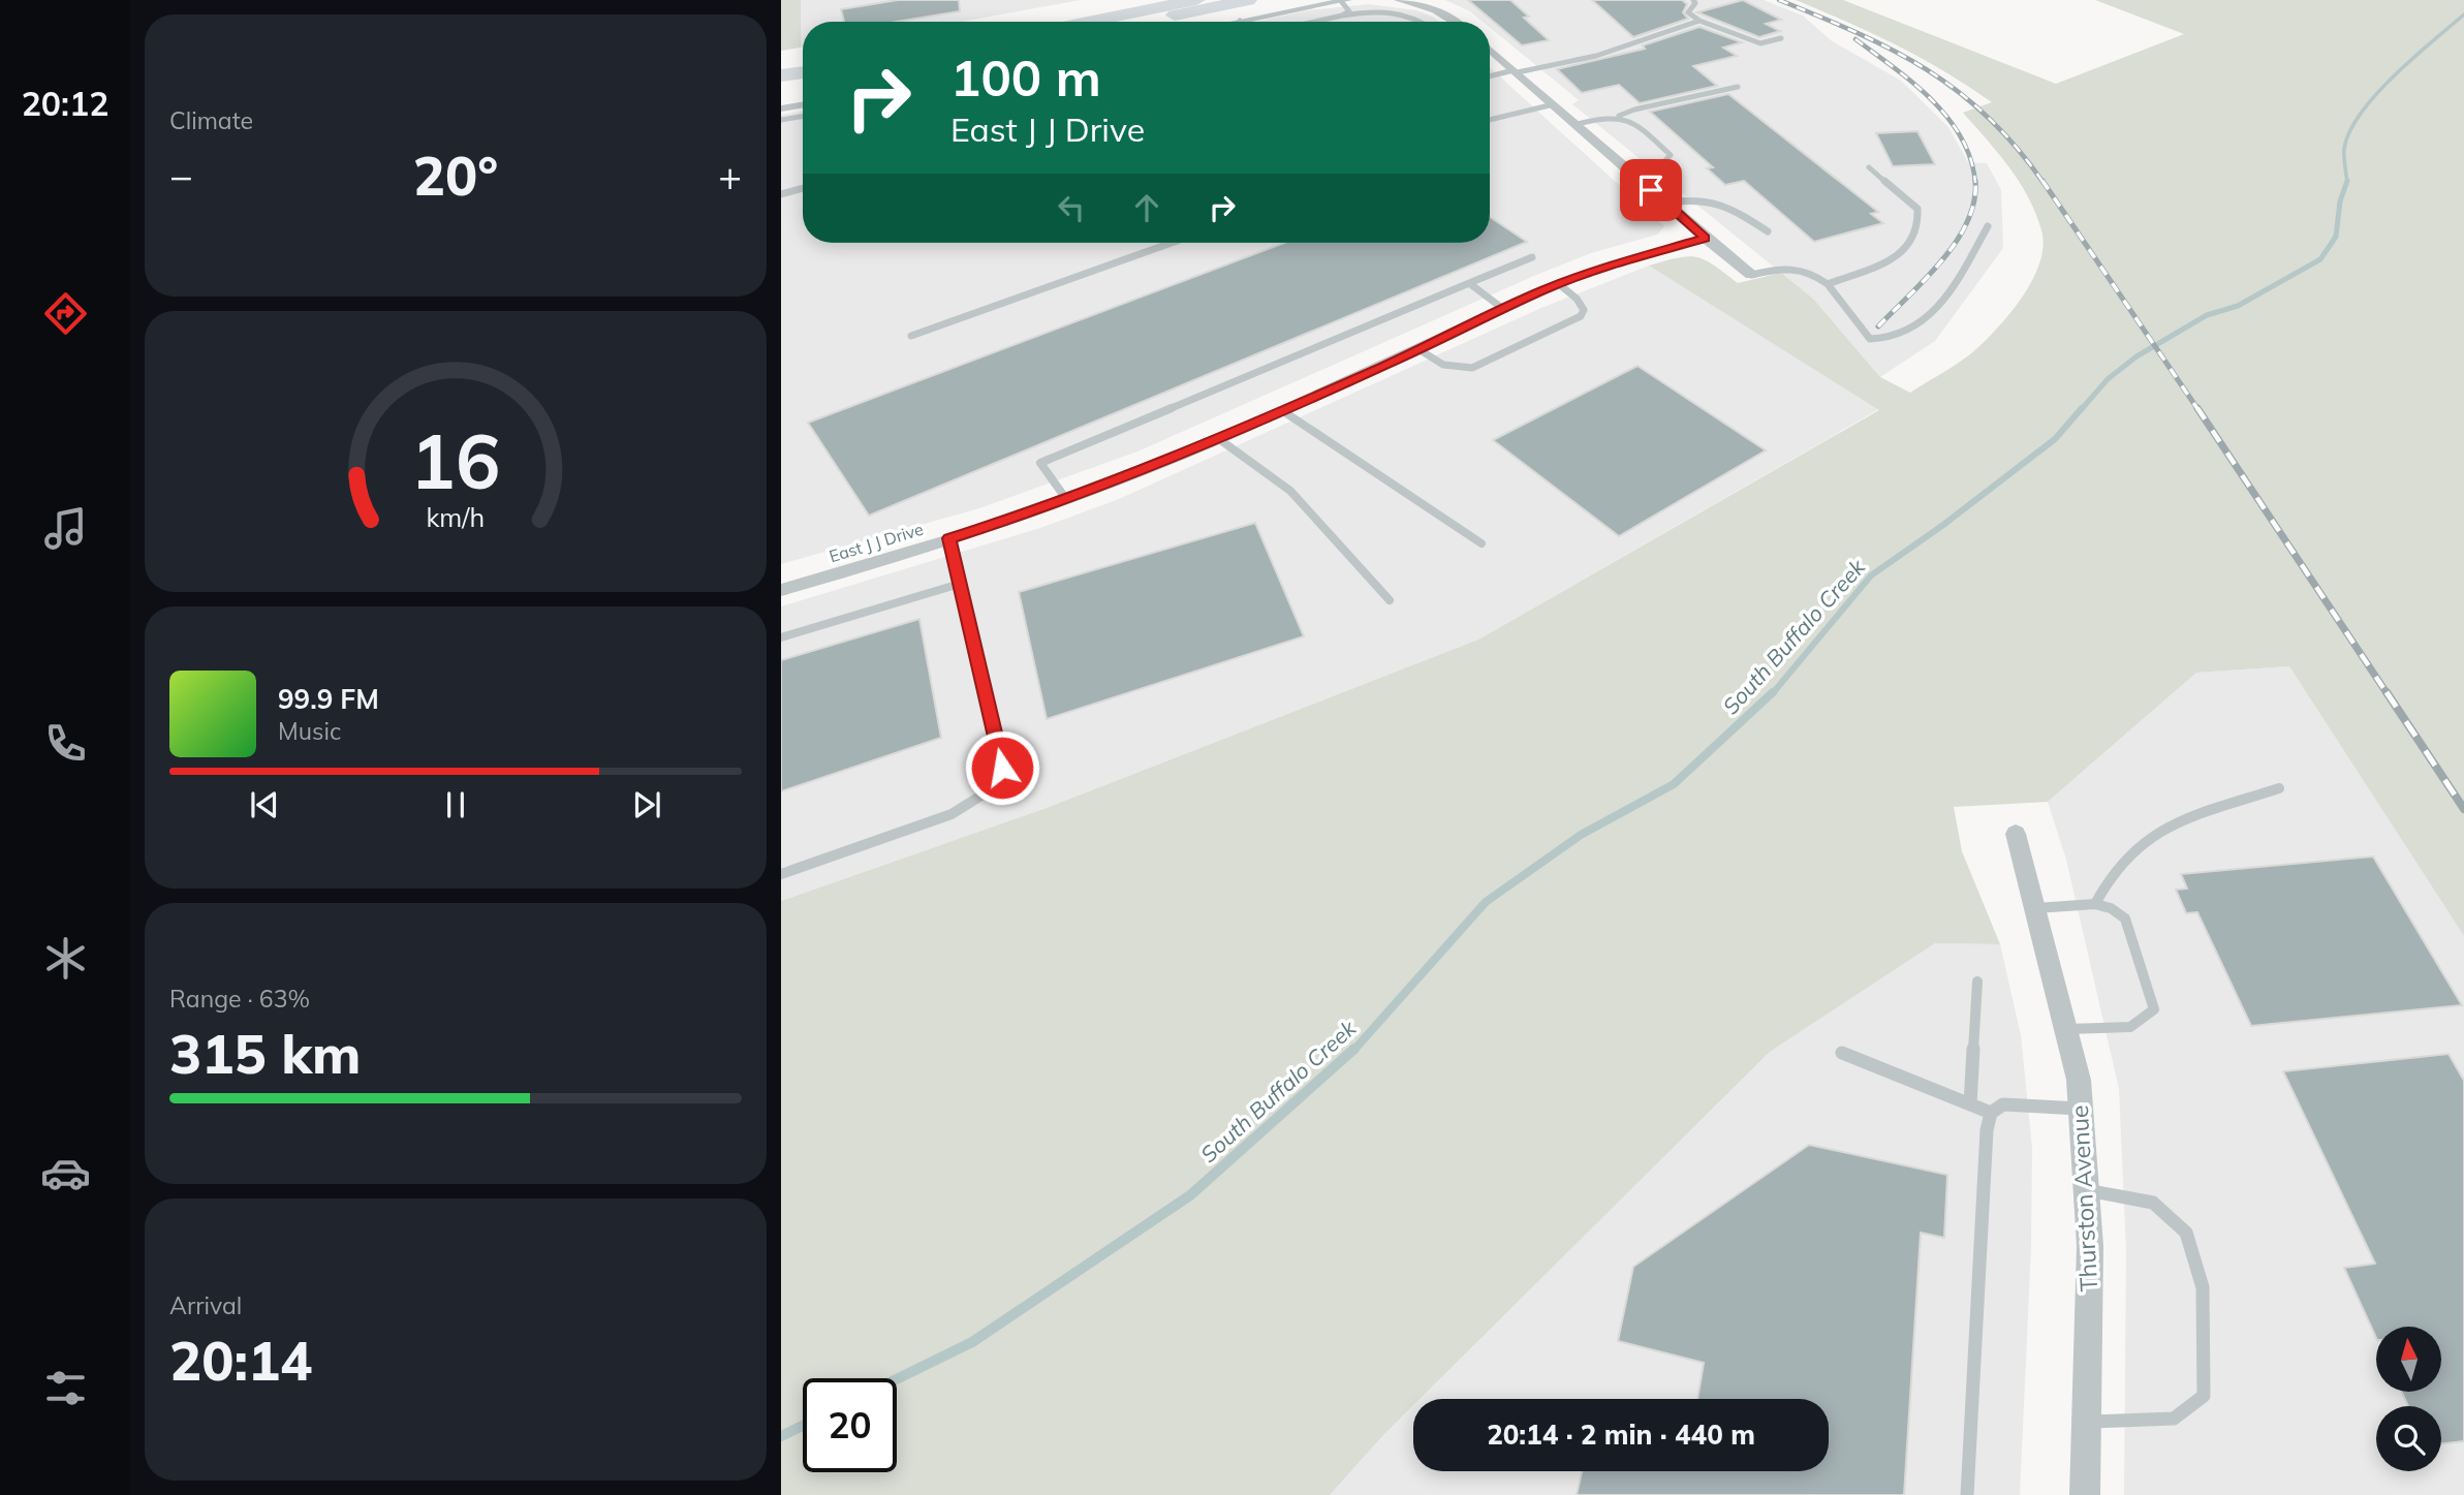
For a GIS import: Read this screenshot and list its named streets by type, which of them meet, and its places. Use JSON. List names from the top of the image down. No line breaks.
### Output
{"streets":{"street":["East J J Drive","Thurston Avenue"]},"water":["South Buffalo Creek"],"north":"top","page":{"tabs":"20:12","tile":["Climate",["Range · 63%","315 km"],["Arrival","20:14"]],"turn":["100 m","East J J Drive"],"heat":["−","20°","+"],"song":["99.9 FM","Music"],"limit":"20","trip":"20:14 · 2 min · 440 m","gauge":["16","km/h"]}}
